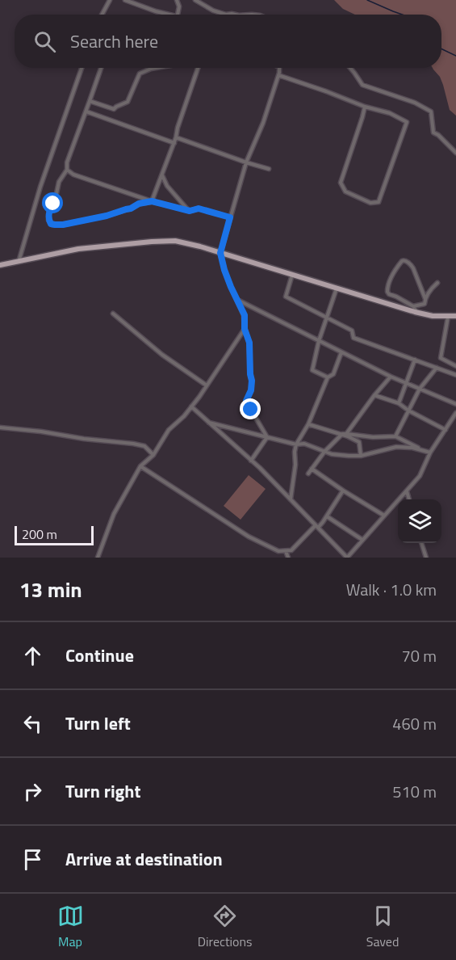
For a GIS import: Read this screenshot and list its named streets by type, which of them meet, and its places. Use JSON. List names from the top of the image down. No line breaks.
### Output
{"scale_bar":"200 m","page":{"search":"Search here","scale":"200 m","heading":["13 min","Walk · 1.0 km"],"list":[["Continue","70 m"],["Turn left","460 m"],["Turn right","510 m"],"Arrive at destination"],"nav":["Map","Directions","Saved"]}}
